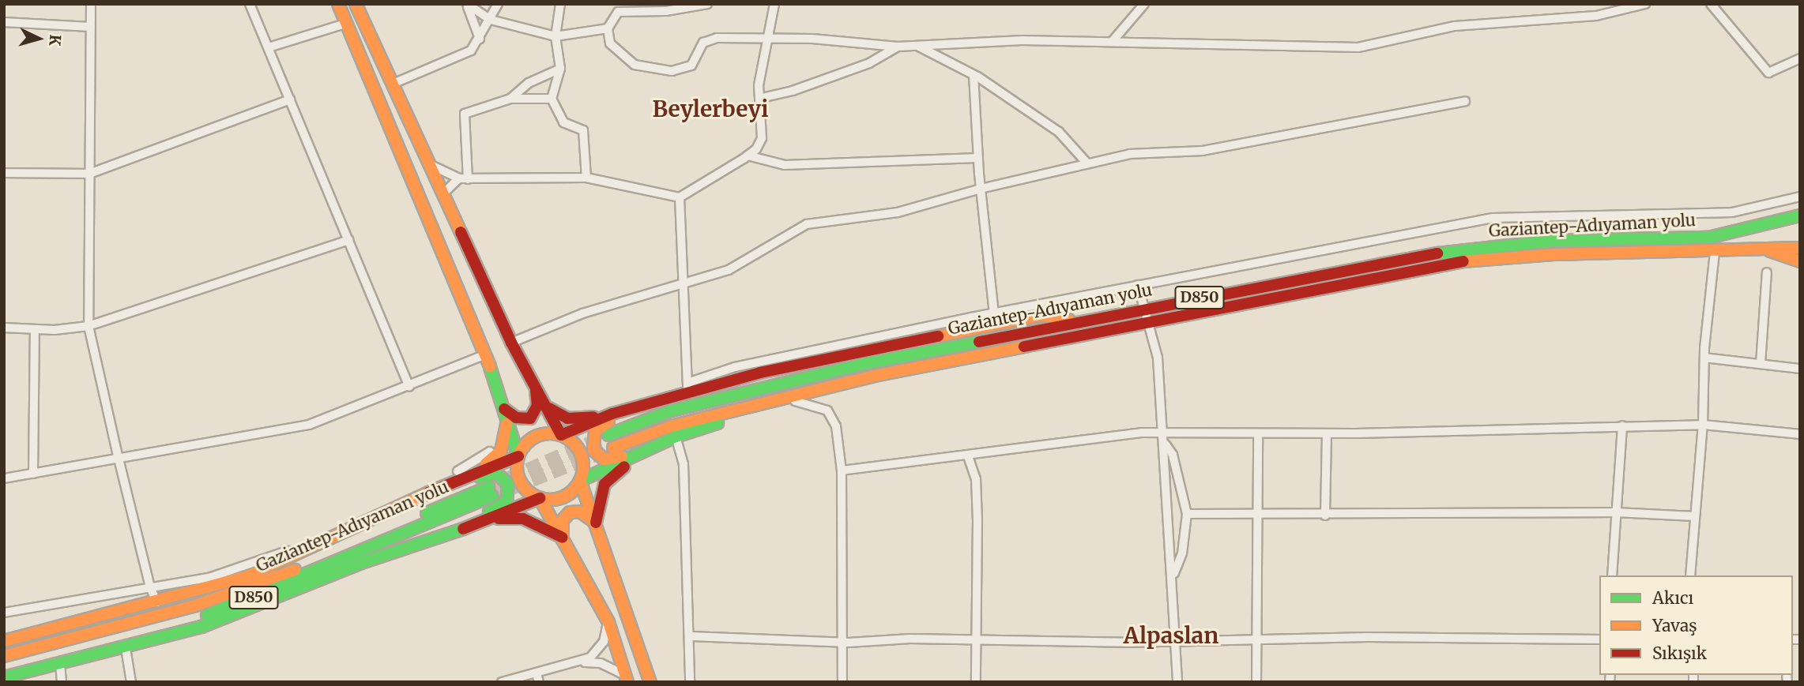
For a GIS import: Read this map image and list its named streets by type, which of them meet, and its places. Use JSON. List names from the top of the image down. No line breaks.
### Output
{"streets":{"main road":["Gaziantep-Adıyaman yolu","D850"]},"districts":["Beylerbeyi","Alpaslan"],"legend":["Akıcı","Yavaş","Sıkışık"],"north":"right"}
